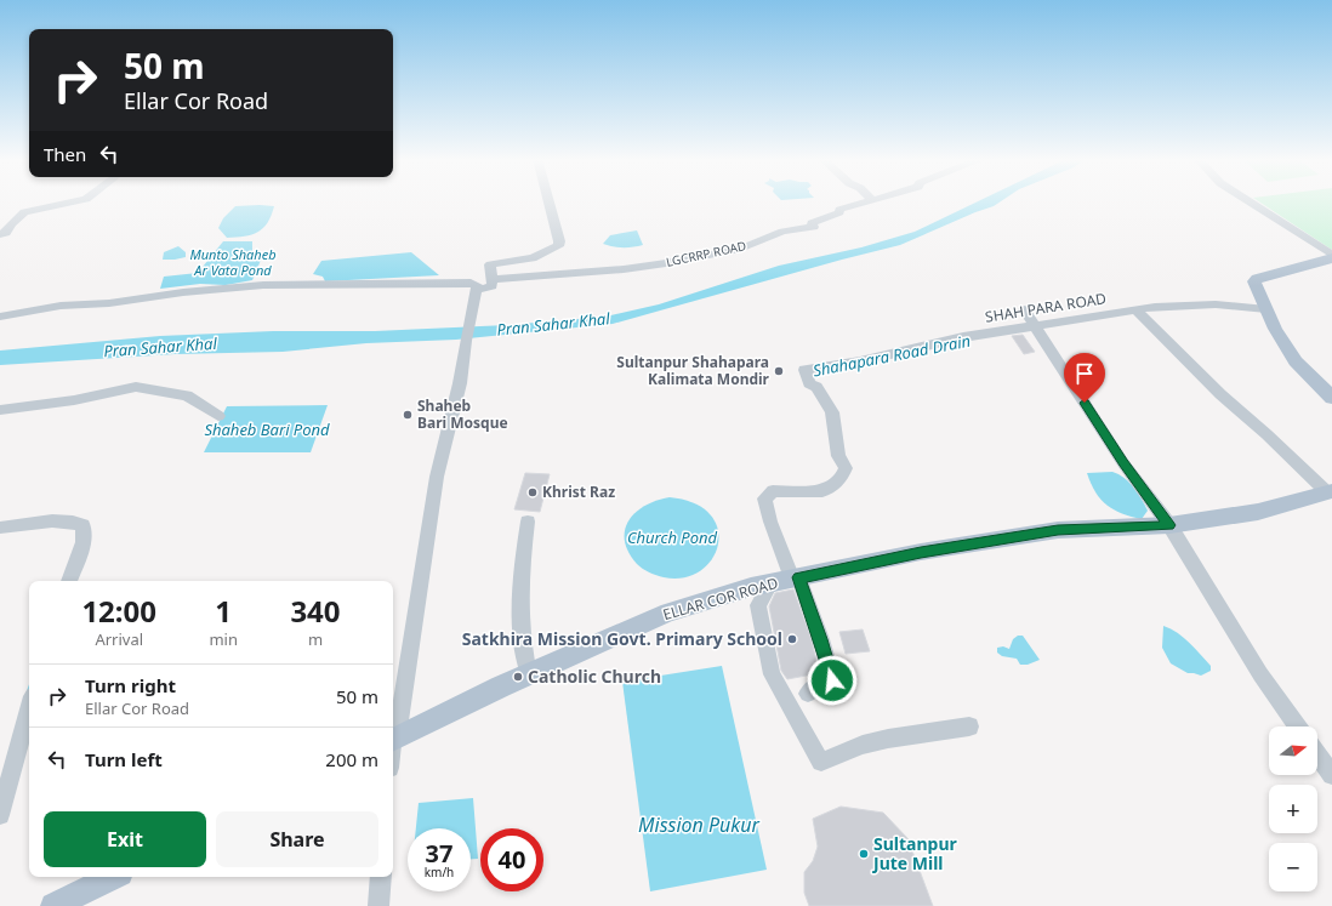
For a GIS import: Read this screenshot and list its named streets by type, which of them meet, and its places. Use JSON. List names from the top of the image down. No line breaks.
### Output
{"streets":{"main road":["ELLAR COR ROAD"],"street":["LGCRRP ROAD","SHAH PARA ROAD"]},"crossings":[["SHAH PARA ROAD","ELLAR COR ROAD"]],"water":["Munto Shaheb Ar Vata Pond","Pran Sahar Khal","Shahapara Road Drain","Shaheb Bari Pond","Church Pond","Mission Pukur"],"places":["Sultanpur Shahapara Kalimata Mondir","Shaheb Bari Mosque","Khrist Raz","Satkhira Mission Govt. Primary School","Catholic Church","Sultanpur Jute Mill"],"north":"right","page":{"turn":["50 m","Ellar Cor Road"],"then":"Then","eta":["12:00","Arrival","1","min","340","m"],"list":[{"name":"Turn right","note":"Ellar Cor Road","value":"50 m"},{"name":"Turn left","value":"200 m"}],"map_buttons":["+","−"],"buttons":["Exit","Share"],"speed":"37 km/h","limit":"40"}}
